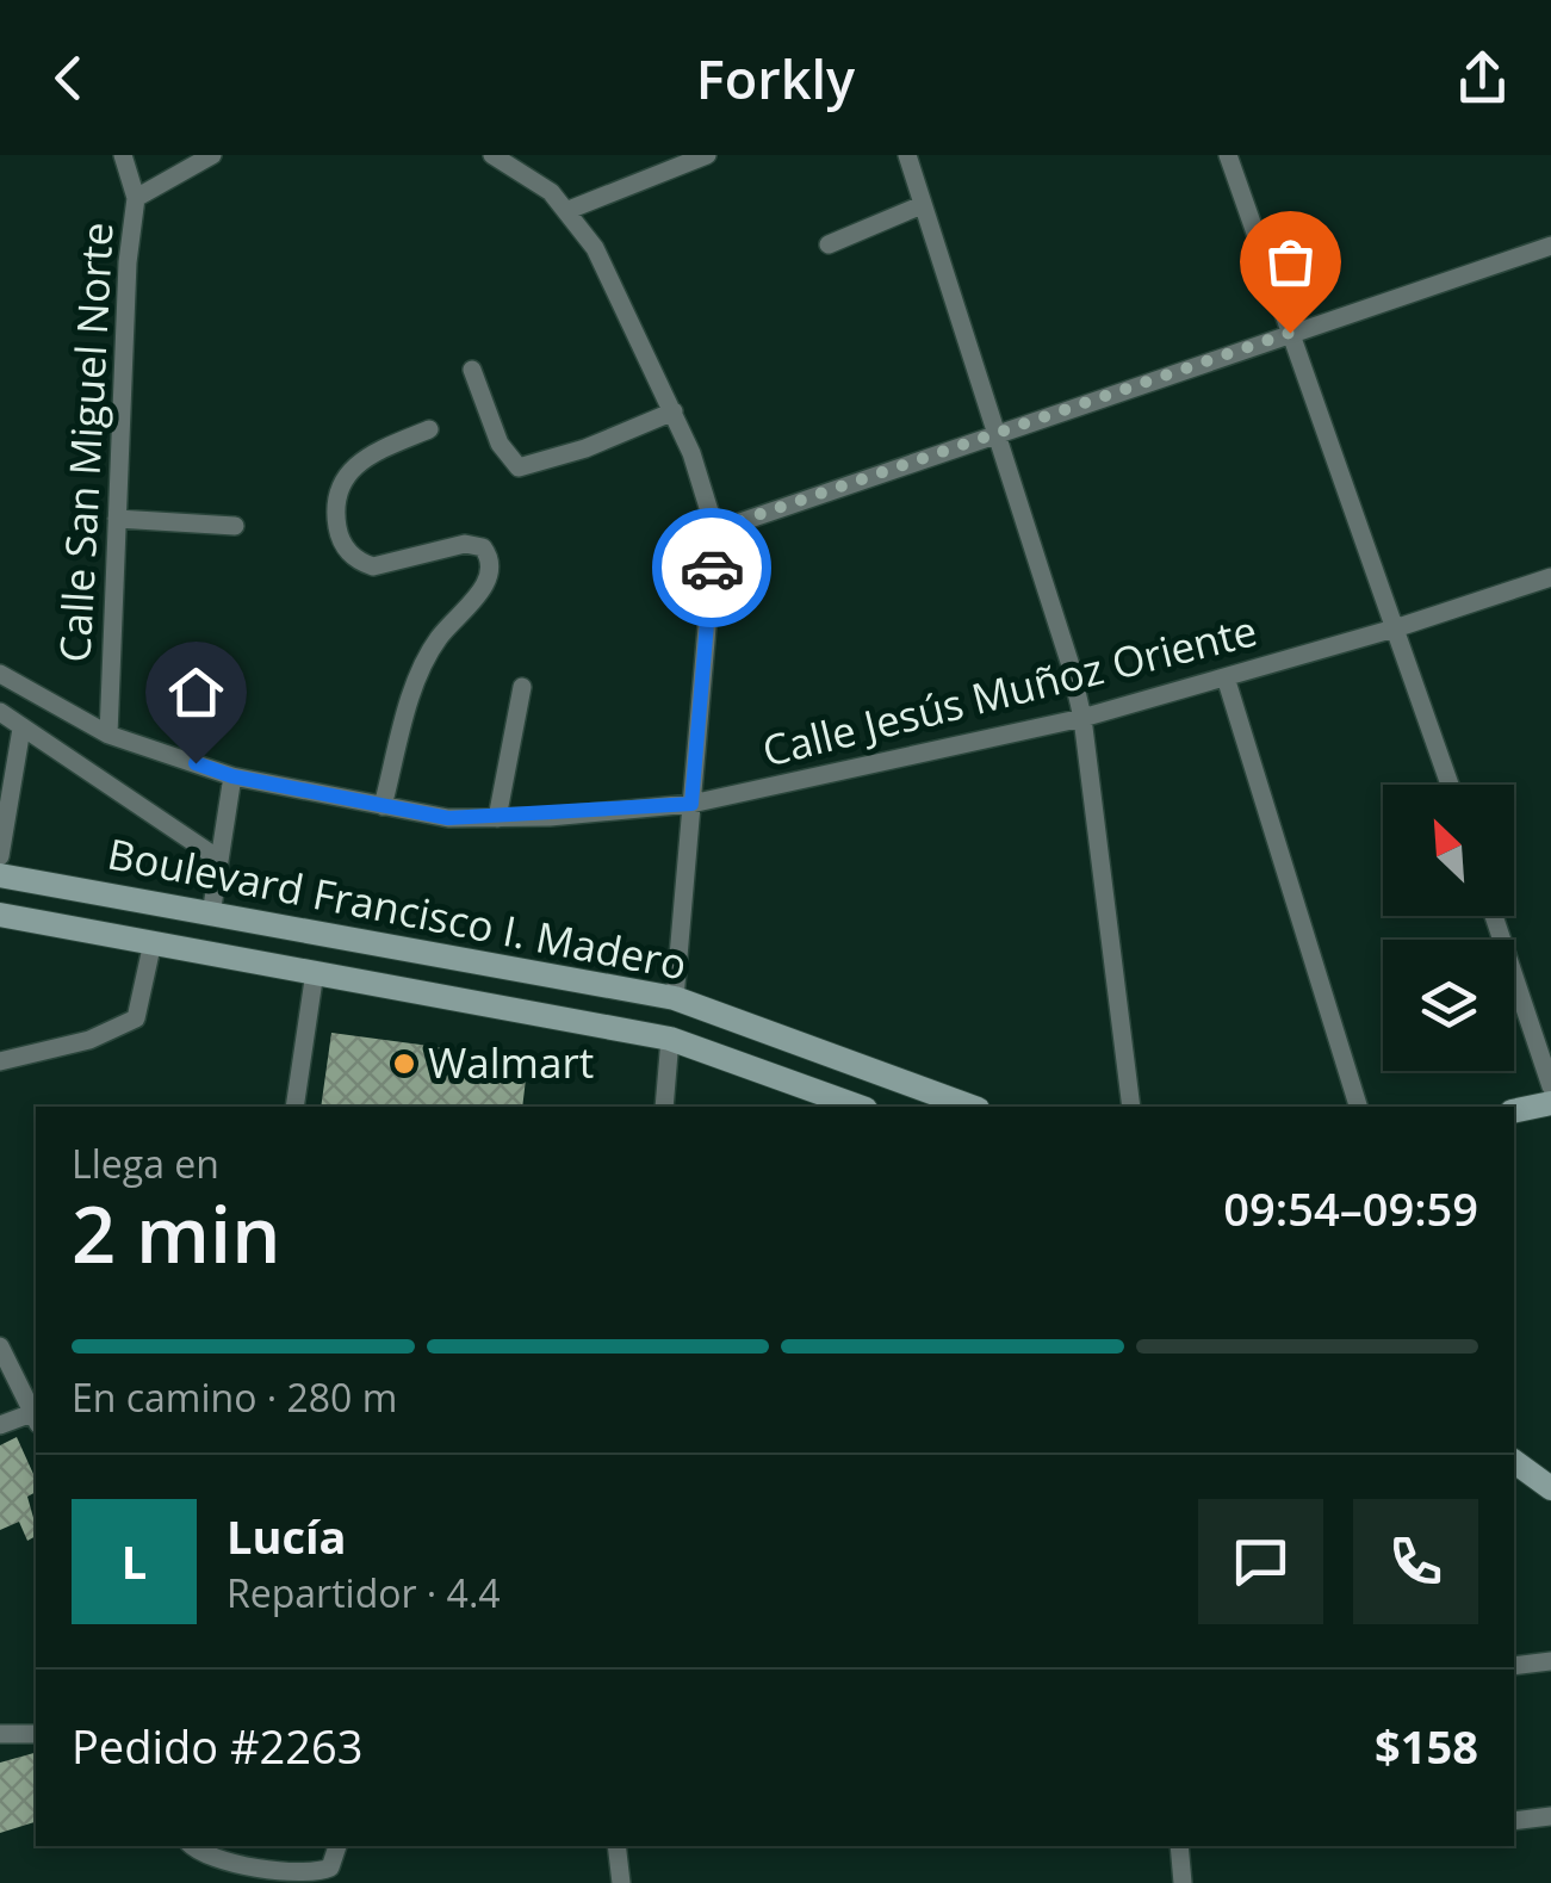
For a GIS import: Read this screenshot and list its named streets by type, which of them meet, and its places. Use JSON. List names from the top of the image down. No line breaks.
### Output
{"streets":{"main road":["Boulevard Francisco I. Madero"],"street":["Calle San Miguel Norte","Calle Jesús Muñoz Oriente"]},"crossings":[["Calle San Miguel Norte","Calle Jesús Muñoz Oriente"]],"places":["Walmart"],"north":"top left","page":{"header":"Forkly","heading":["2 min","Llega en","09:54–09:59"],"panel":["Lucía","Repartidor · 4.4","Pedido #2263","$158"],"bar":"En camino · 280 m","round":"L"}}
